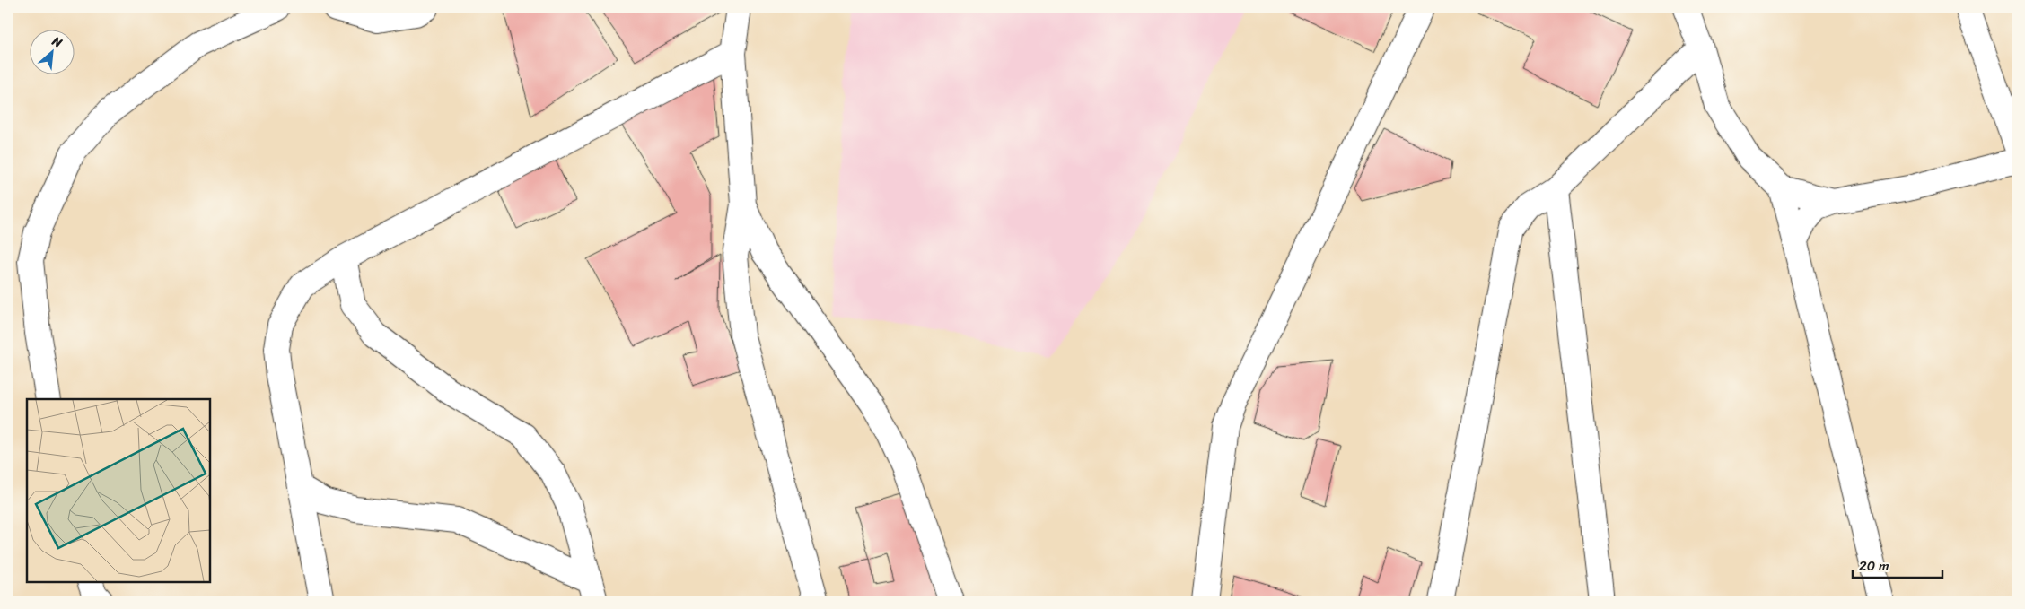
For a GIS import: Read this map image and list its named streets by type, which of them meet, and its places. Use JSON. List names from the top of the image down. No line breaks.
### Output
{"scale_bar":"20 m","north":"top right"}
